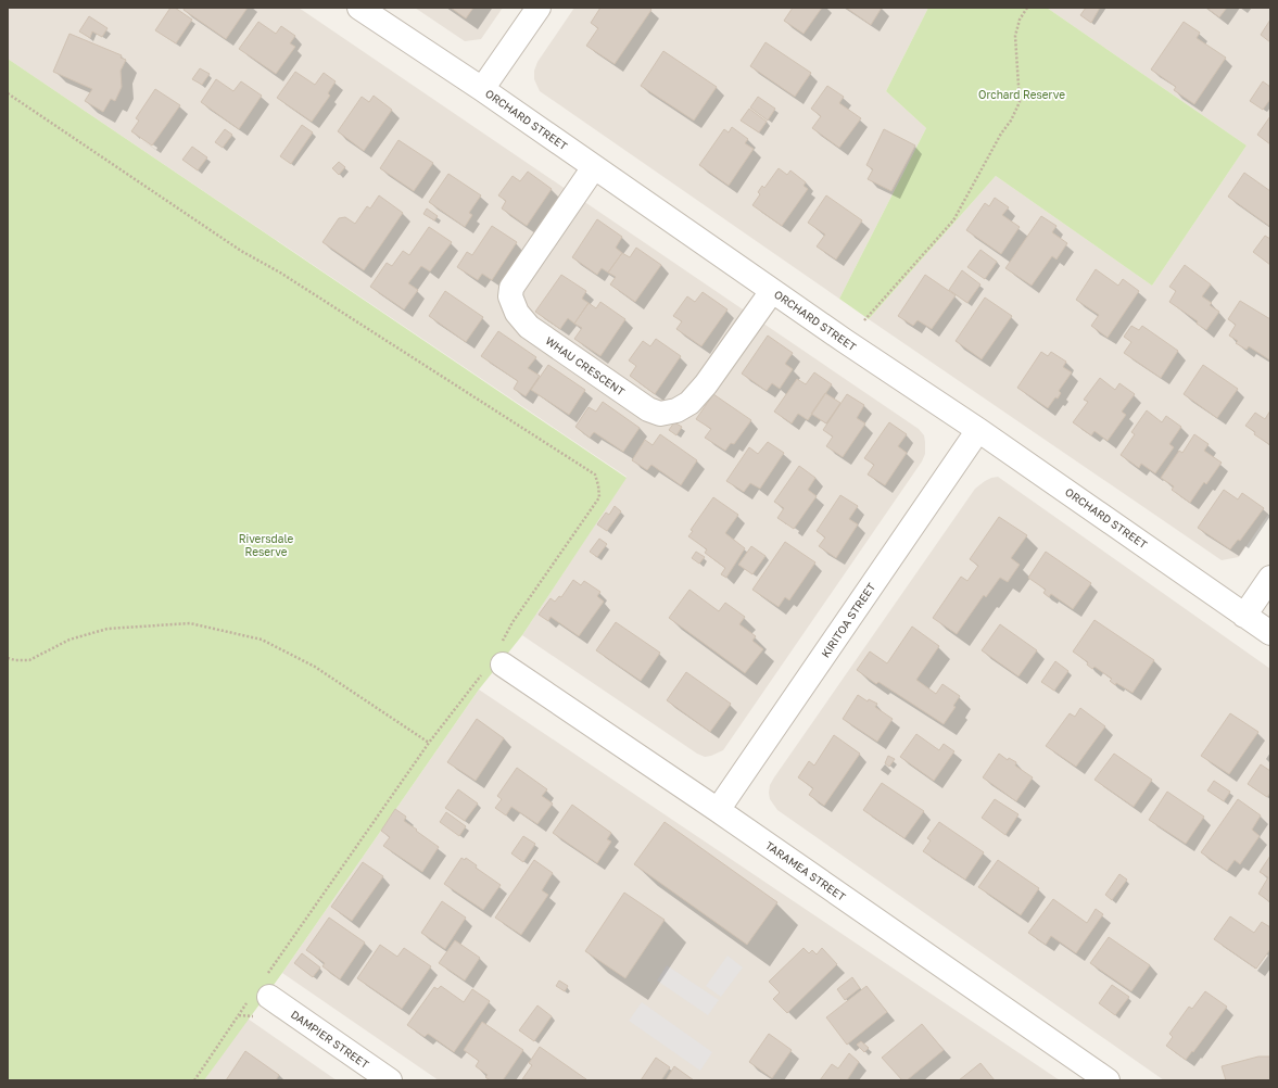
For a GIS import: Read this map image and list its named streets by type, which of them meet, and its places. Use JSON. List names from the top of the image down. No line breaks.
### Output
{"streets":{"street":["ORCHARD STREET","WHAU CRESCENT","KIRITOA STREET","TARAMEA STREET","DAMPIER STREET"]},"crossings":[["ORCHARD STREET","WHAU CRESCENT"],["ORCHARD STREET","KIRITOA STREET"],["KIRITOA STREET","TARAMEA STREET"]],"parks":["Orchard Reserve","Riversdale Reserve"]}
